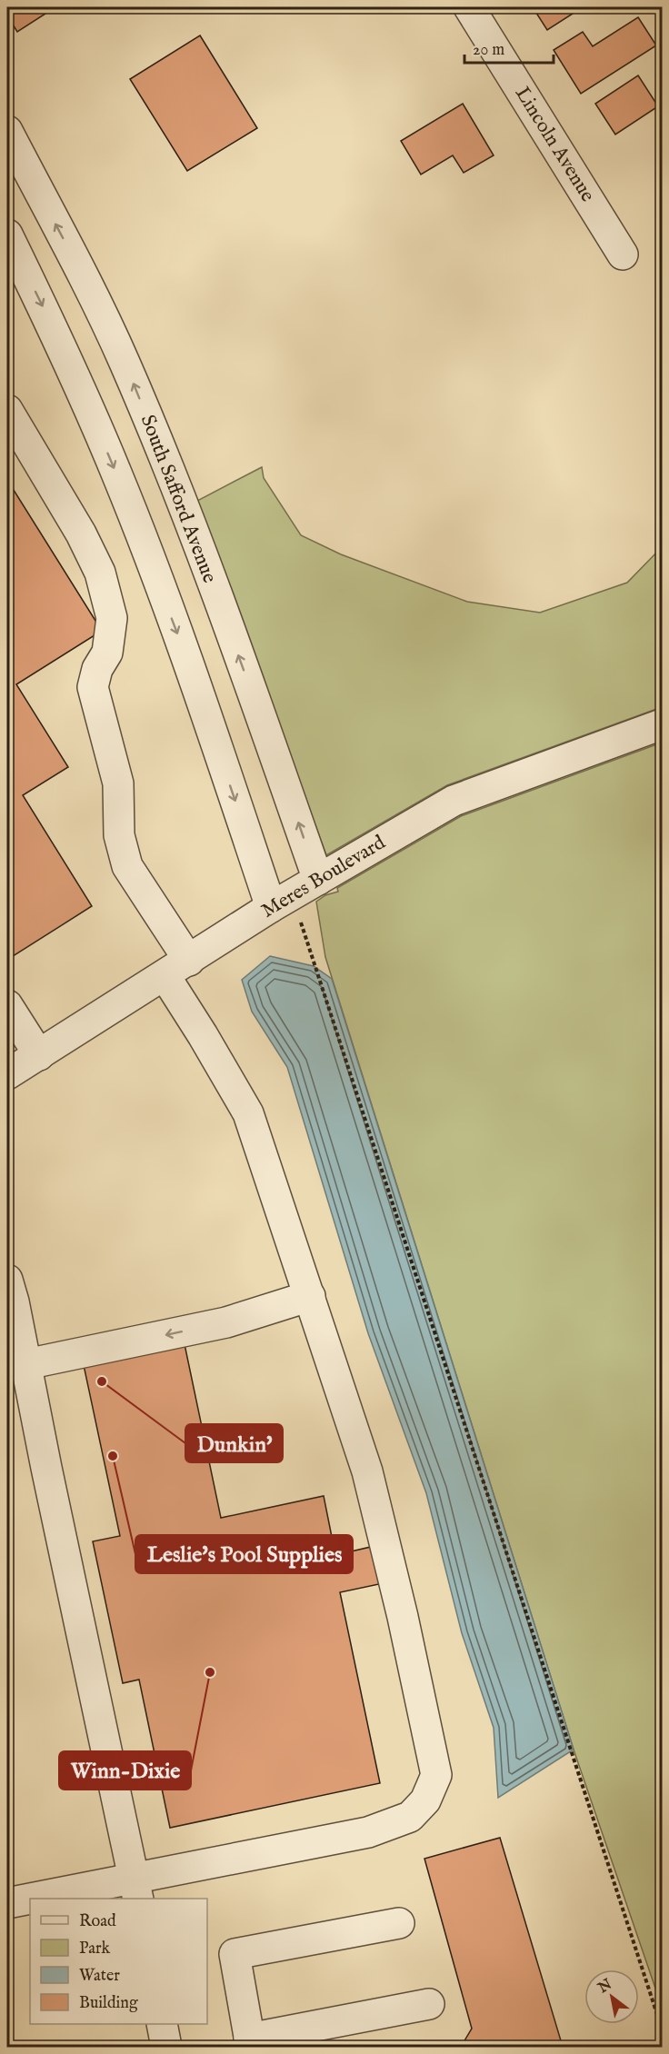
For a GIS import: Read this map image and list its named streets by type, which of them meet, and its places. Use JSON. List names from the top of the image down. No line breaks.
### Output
{"streets":{"street":["Lincoln Avenue","South Safford Avenue","Meres Boulevard"]},"crossings":[["South Safford Avenue","Meres Boulevard"]],"places":["Dunkin'","Leslie's Pool Supplies","Winn-Dixie"],"legend":["Road","Park","Water","Building"],"scale_bar":"20 m","north":"top left"}
